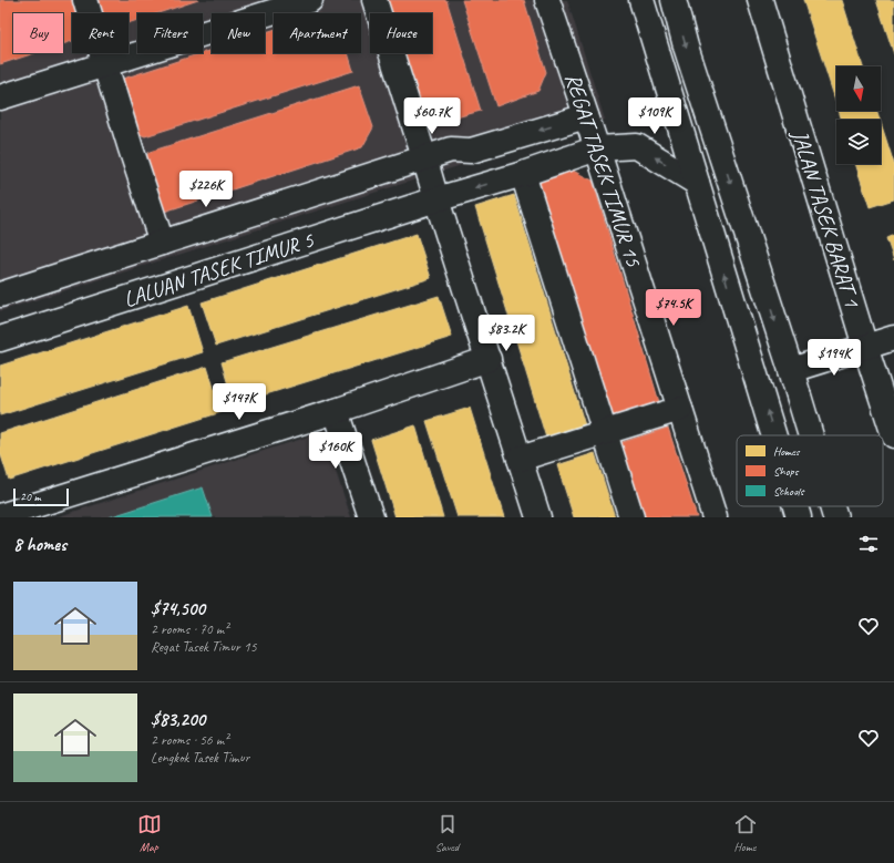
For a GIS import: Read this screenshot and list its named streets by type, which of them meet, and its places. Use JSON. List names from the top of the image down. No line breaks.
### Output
{"streets":{"street":["REGAT TASEK TIMUR 15","JALAN TASEK BARAT 1","LALUAN TASEK TIMUR 5"]},"crossings":[["REGAT TASEK TIMUR 15","LALUAN TASEK TIMUR 5"]],"legend":["Homes","Shops","Schools"],"scale_bar":"20 m","north":"bottom","page":{"chip":["Buy","Rent","Filters","New","Apartment","House"],"price":["$60.7K","$109K","$226K","$74.5K","$83.2K","$194K","$147K","$160K"],"scale":"20 m","heading":"8 homes","list":[{"name":"$74,500","note":"2 rooms · 70 m² · Regat Tasek Timur 15"},{"name":"$83,200","note":"2 rooms · 56 m² · Lengkok Tasek Timur"}],"tabs":["Map","Saved","Home"]}}
